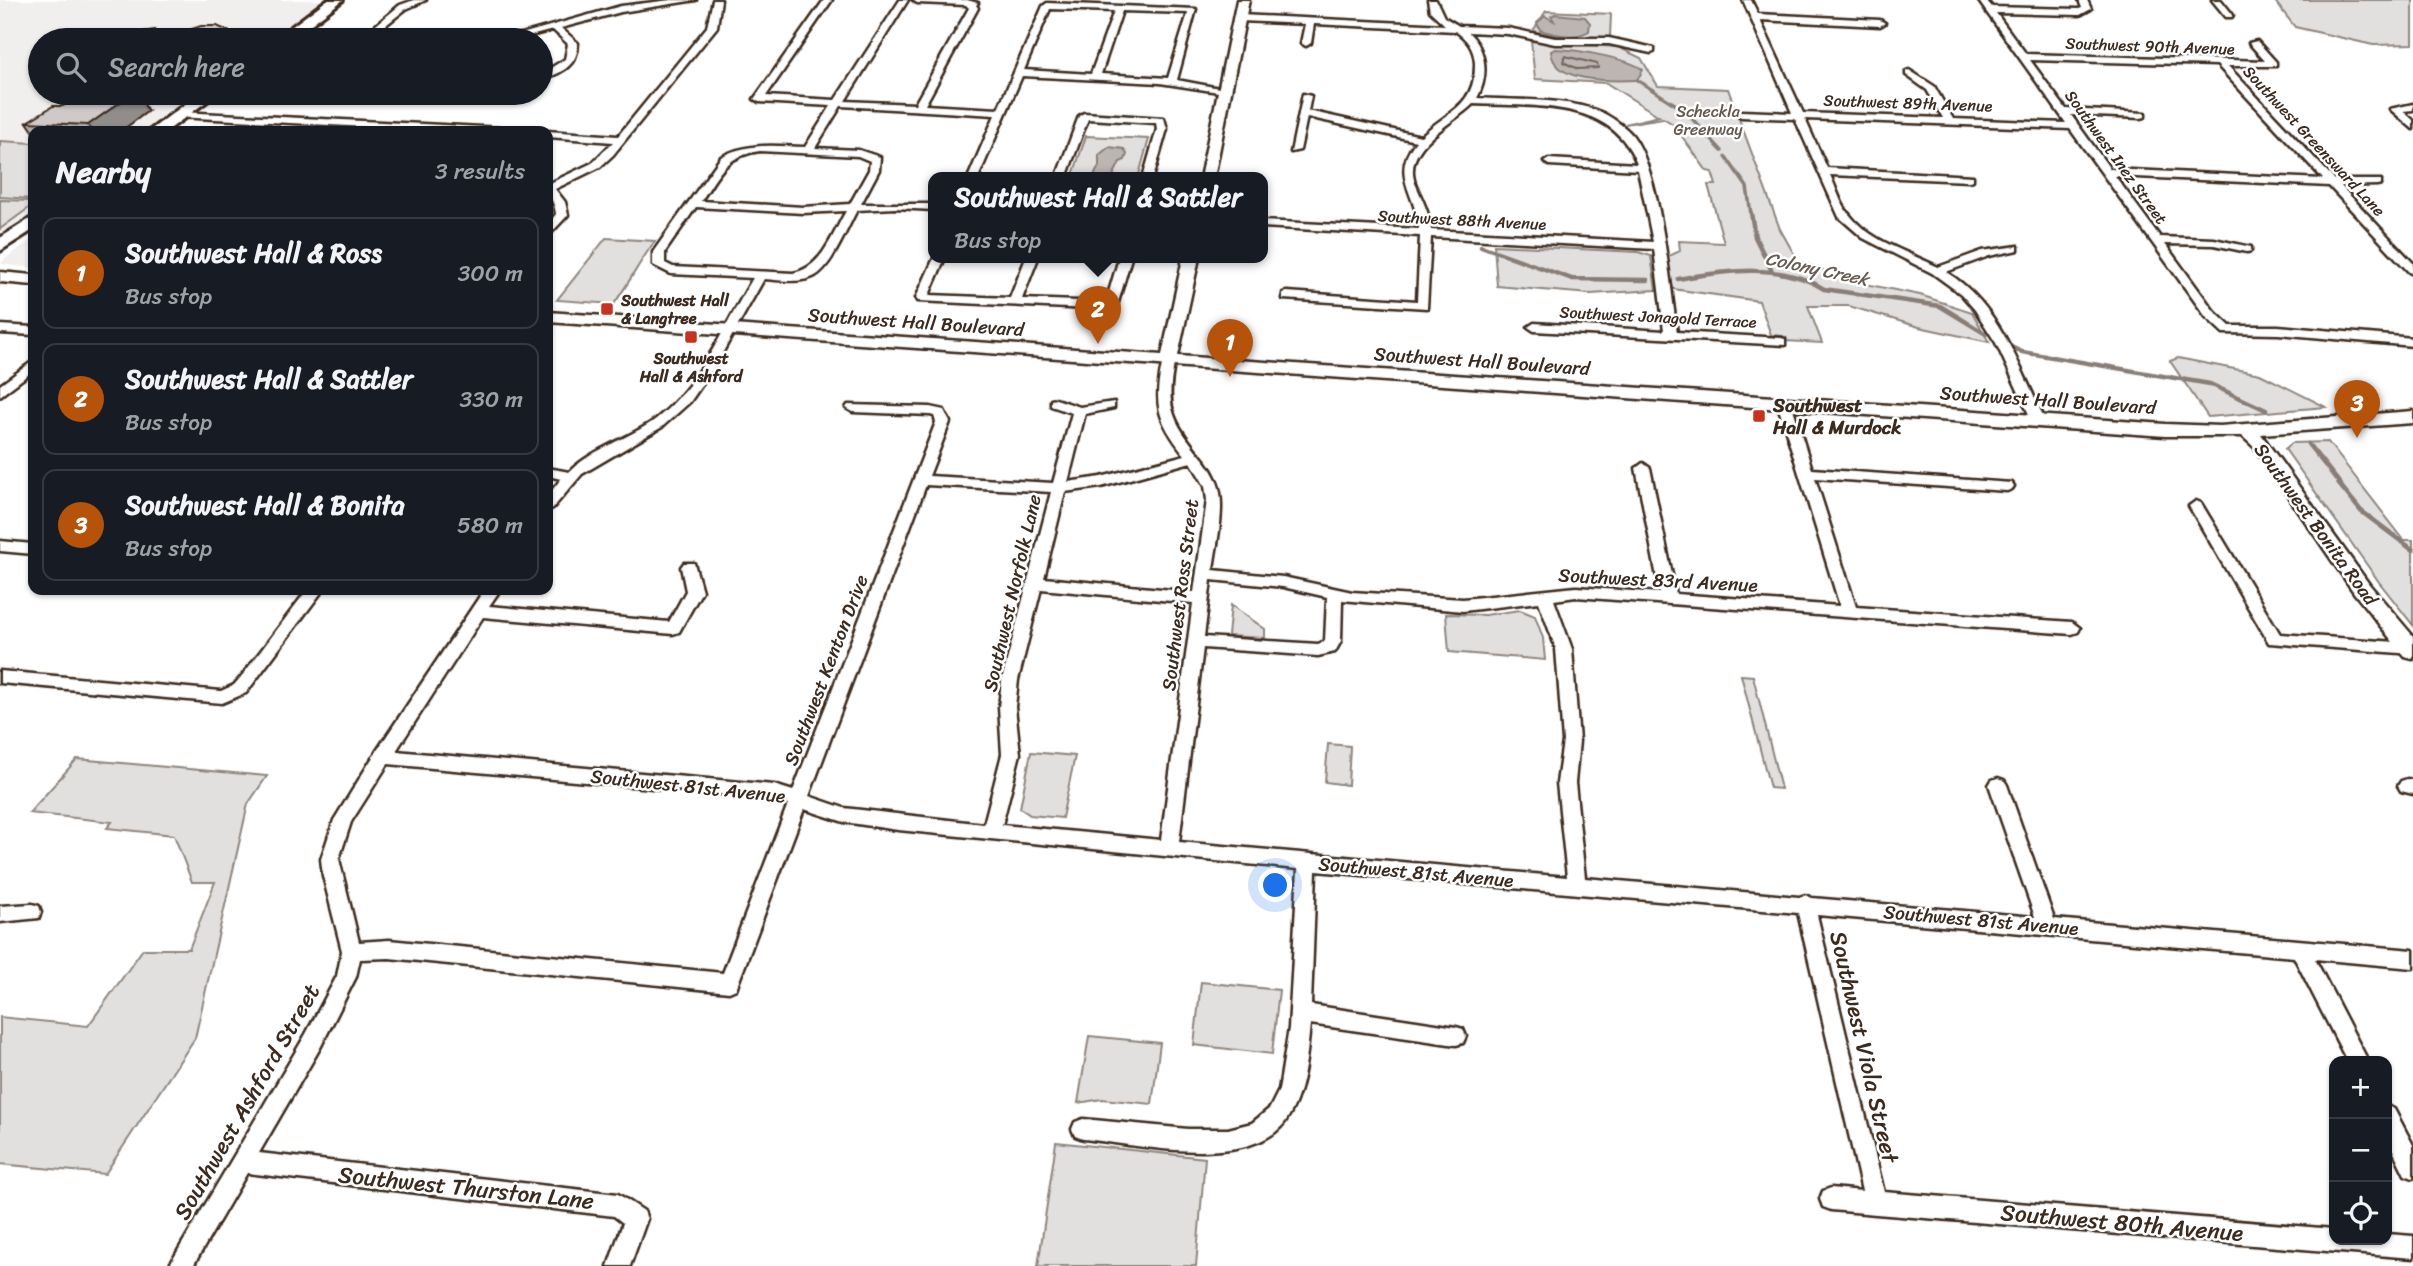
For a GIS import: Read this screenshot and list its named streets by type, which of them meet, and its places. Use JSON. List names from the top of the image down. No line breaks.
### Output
{"streets":{"main road":["Southwest Hall Boulevard","Southwest Bonita Road"],"street":["Southwest 90th Avenue","Southwest 89th Avenue","Southwest Greensward Lane","Southwest Inez Street","Southwest 88th Avenue","Southwest Jonagold Terrace","Southwest 83rd Avenue","Southwest Norfolk Lane","Southwest Ross Street","Southwest Kenton Drive","Southwest 81st Avenue","Southwest Viola Street","Southwest Ashford Street","Southwest Thurston Lane","Southwest 80th Avenue"]},"crossings":[["Southwest 90th Avenue","Southwest Greensward Lane"],["Southwest 90th Avenue","Southwest Inez Street"],["Southwest 89th Avenue","Southwest Inez Street"],["Southwest Hall Boulevard","Southwest Bonita Road"],["Southwest Hall Boulevard","Southwest Ross Street"],["Southwest 83rd Avenue","Southwest Ross Street"],["Southwest Norfolk Lane","Southwest 81st Avenue"],["Southwest Ross Street","Southwest 81st Avenue"],["Southwest Kenton Drive","Southwest 81st Avenue"],["Southwest Kenton Drive","Southwest Ashford Street"],["Southwest 81st Avenue","Southwest Viola Street"],["Southwest Viola Street","Southwest 80th Avenue"],["Southwest Ashford Street","Southwest Thurston Lane"]],"water":["Colony Creek"],"parks":["Scheckla Greenway"],"places":{"transit":["Southwest Hall & Langtree","Southwest Hall & Ashford","Southwest Hall & Murdock"]},"page":{"search":"Search here","heading":["Nearby","3 results"],"popup":["Southwest Hall & Sattler","Bus stop"],"list":[{"mark":"1","name":"Southwest Hall & Ross","note":"Bus stop","value":"300 m"},{"mark":"2","name":"Southwest Hall & Sattler","note":"Bus stop","value":"330 m"},{"mark":"3","name":"Southwest Hall & Bonita","note":"Bus stop","value":"580 m"}],"pins":["2","1","3"],"map_buttons":["+","−"]}}
